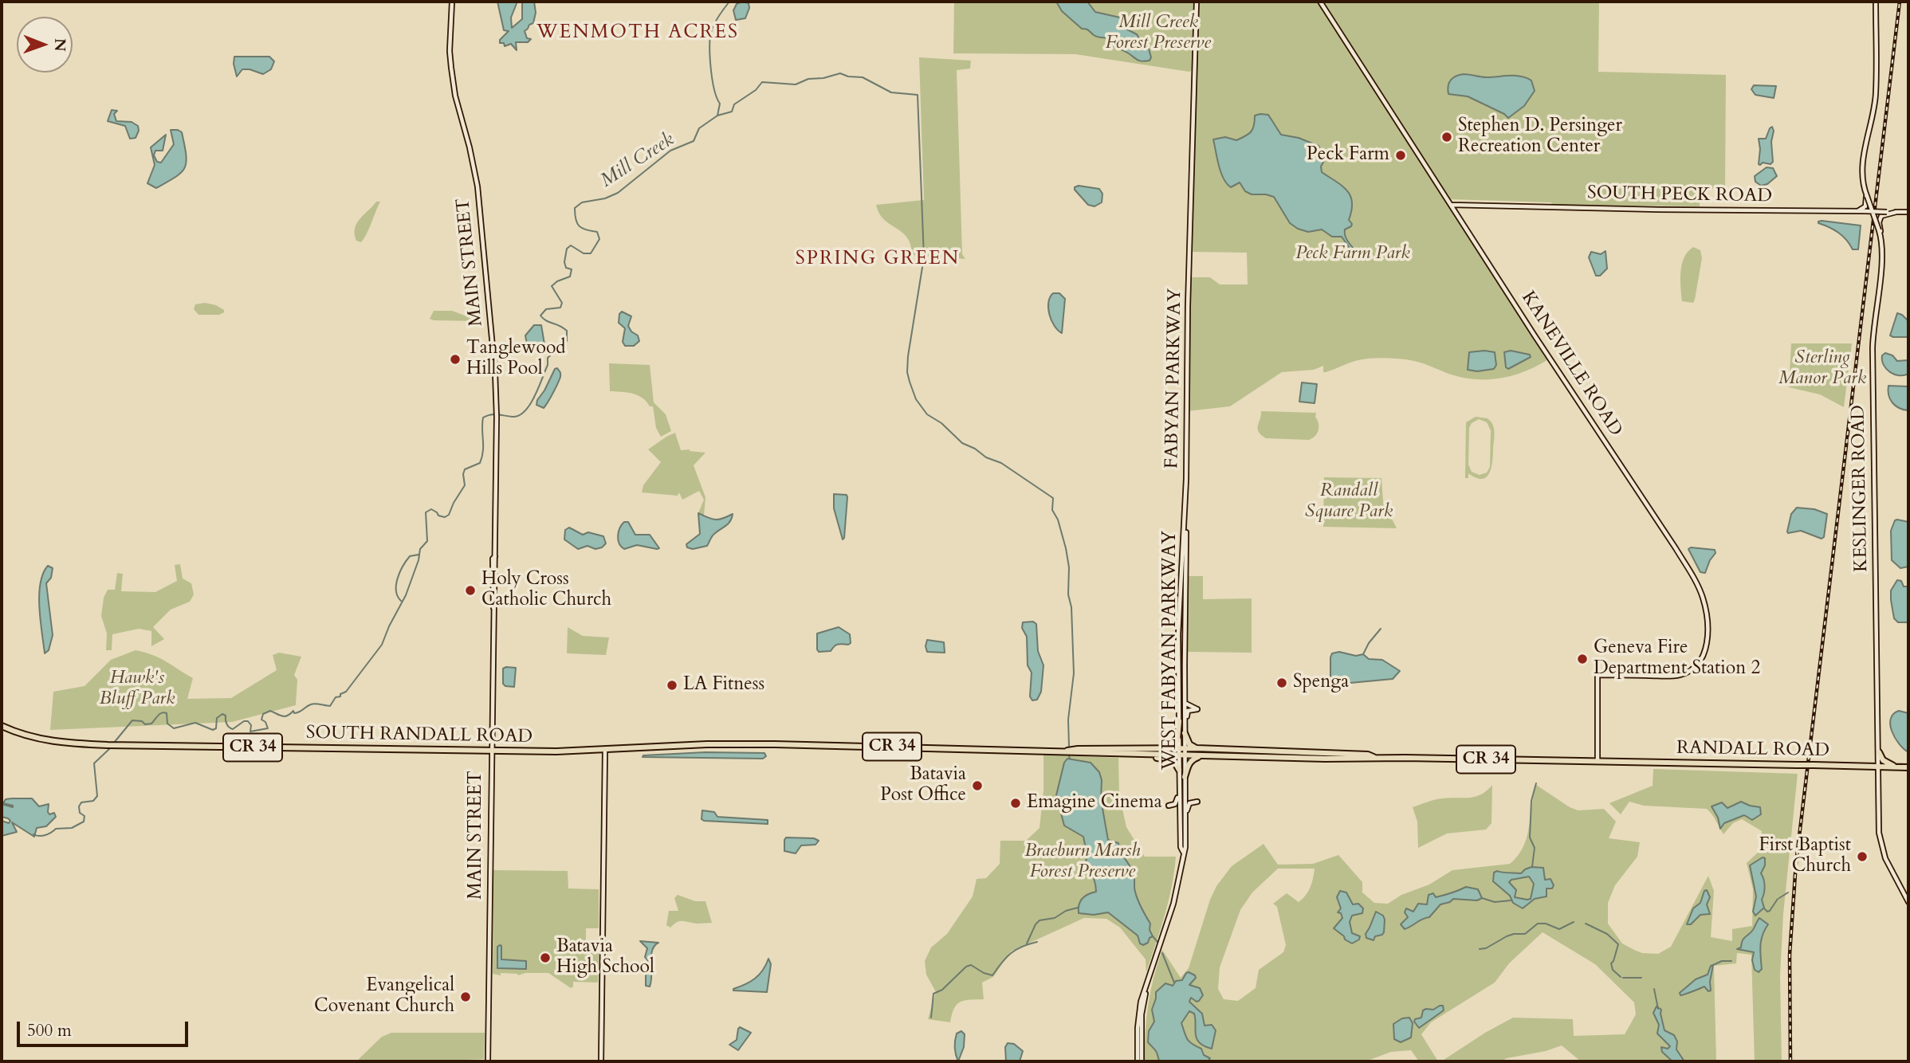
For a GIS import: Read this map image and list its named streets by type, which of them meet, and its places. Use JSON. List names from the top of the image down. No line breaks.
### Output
{"streets":{"main road":["SOUTH PECK ROAD","MAIN STREET","KANEVILLE ROAD","FABYAN PARKWAY","KESLINGER ROAD","WEST FABYAN PARKWAY","SOUTH RANDALL ROAD","CR 34","RANDALL ROAD"]},"crossings":[["SOUTH PECK ROAD","KANEVILLE ROAD"],["SOUTH PECK ROAD","KESLINGER ROAD"],["MAIN STREET","SOUTH RANDALL ROAD"],["KANEVILLE ROAD","CR 34"],["KANEVILLE ROAD","RANDALL ROAD"],["FABYAN PARKWAY","WEST FABYAN PARKWAY"],["FABYAN PARKWAY","CR 34"],["KESLINGER ROAD","RANDALL ROAD"],["WEST FABYAN PARKWAY","CR 34"],["SOUTH RANDALL ROAD","CR 34"],["CR 34","RANDALL ROAD"]],"districts":["WENMOTH ACRES","SPRING GREEN"],"water":["Mill Creek"],"parks":["Mill Creek Forest Preserve","Peck Farm Park","Sterling Manor Park","Randall Square Park","Hawk's Bluff Park","Braeburn Marsh Forest Preserve"],"places":["Stephen D. Persinger Recreation Center","Peck Farm","Tanglewood Hills Pool","Holy Cross Catholic Church","Geneva Fire Department Station 2","Spenga","LA Fitness","Batavia Post Office","Emagine Cinema","First Baptist Church","Batavia High School","Evangelical Covenant Church"],"scale_bar":"500 m","north":"right"}
